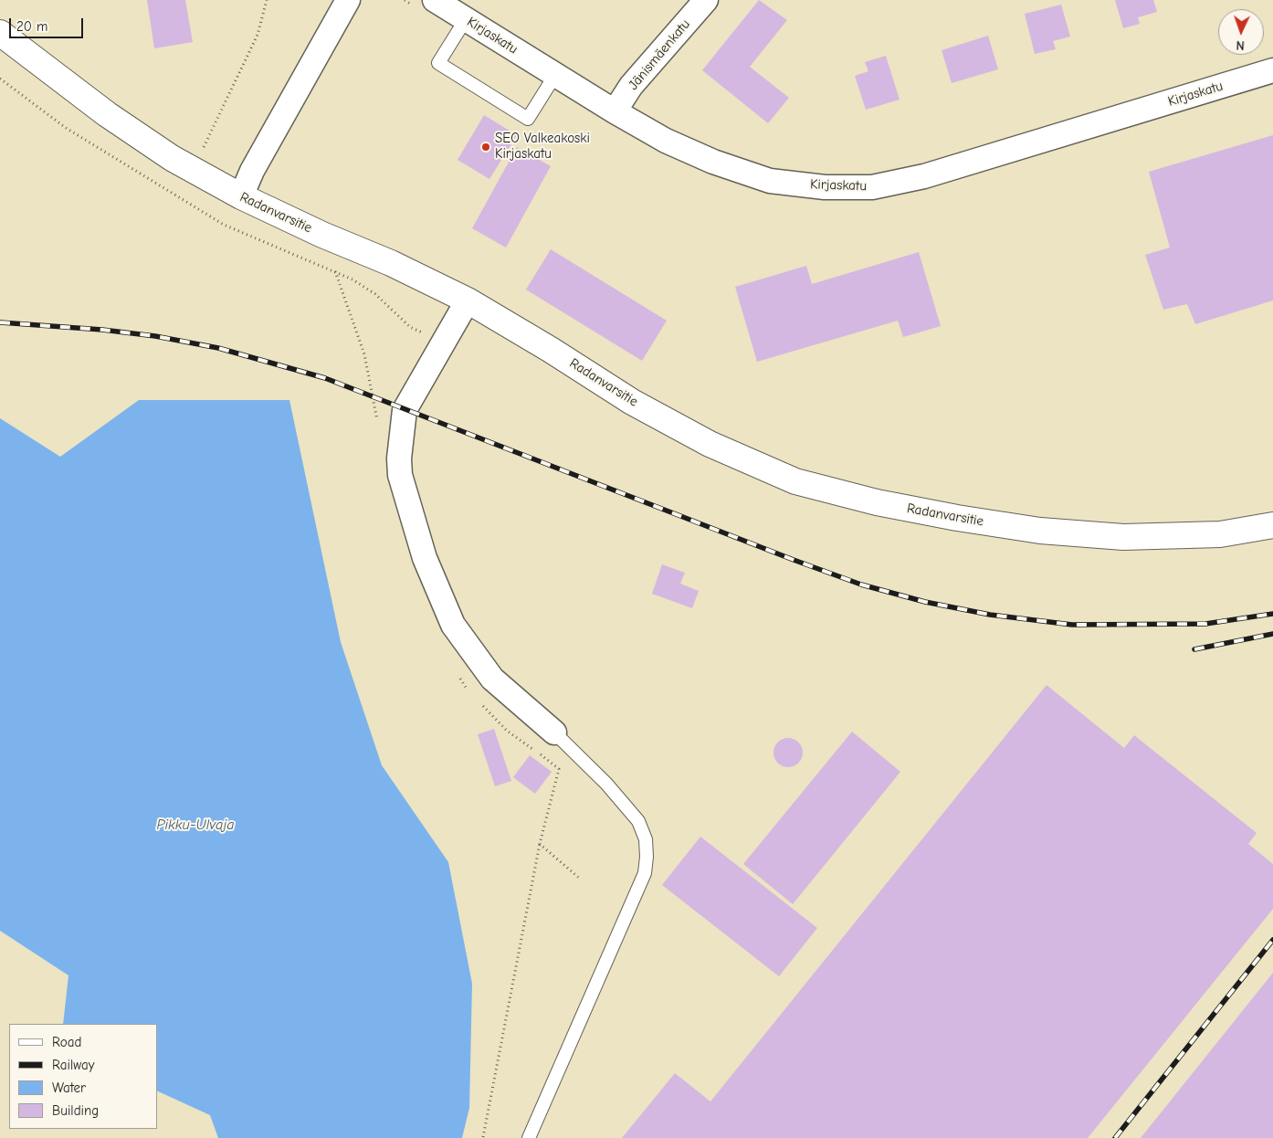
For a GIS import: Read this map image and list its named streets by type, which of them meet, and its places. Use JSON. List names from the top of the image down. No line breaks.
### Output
{"streets":{"street":["Kirjaskatu","Jänismäenkatu","Radanvarsitie"]},"crossings":[["Kirjaskatu","Jänismäenkatu"]],"water":["Pikku-Ulvaja"],"places":["SEO Valkeakoski Kirjaskatu"],"legend":["Road","Railway","Water","Building"],"scale_bar":"20 m","north":"bottom"}
